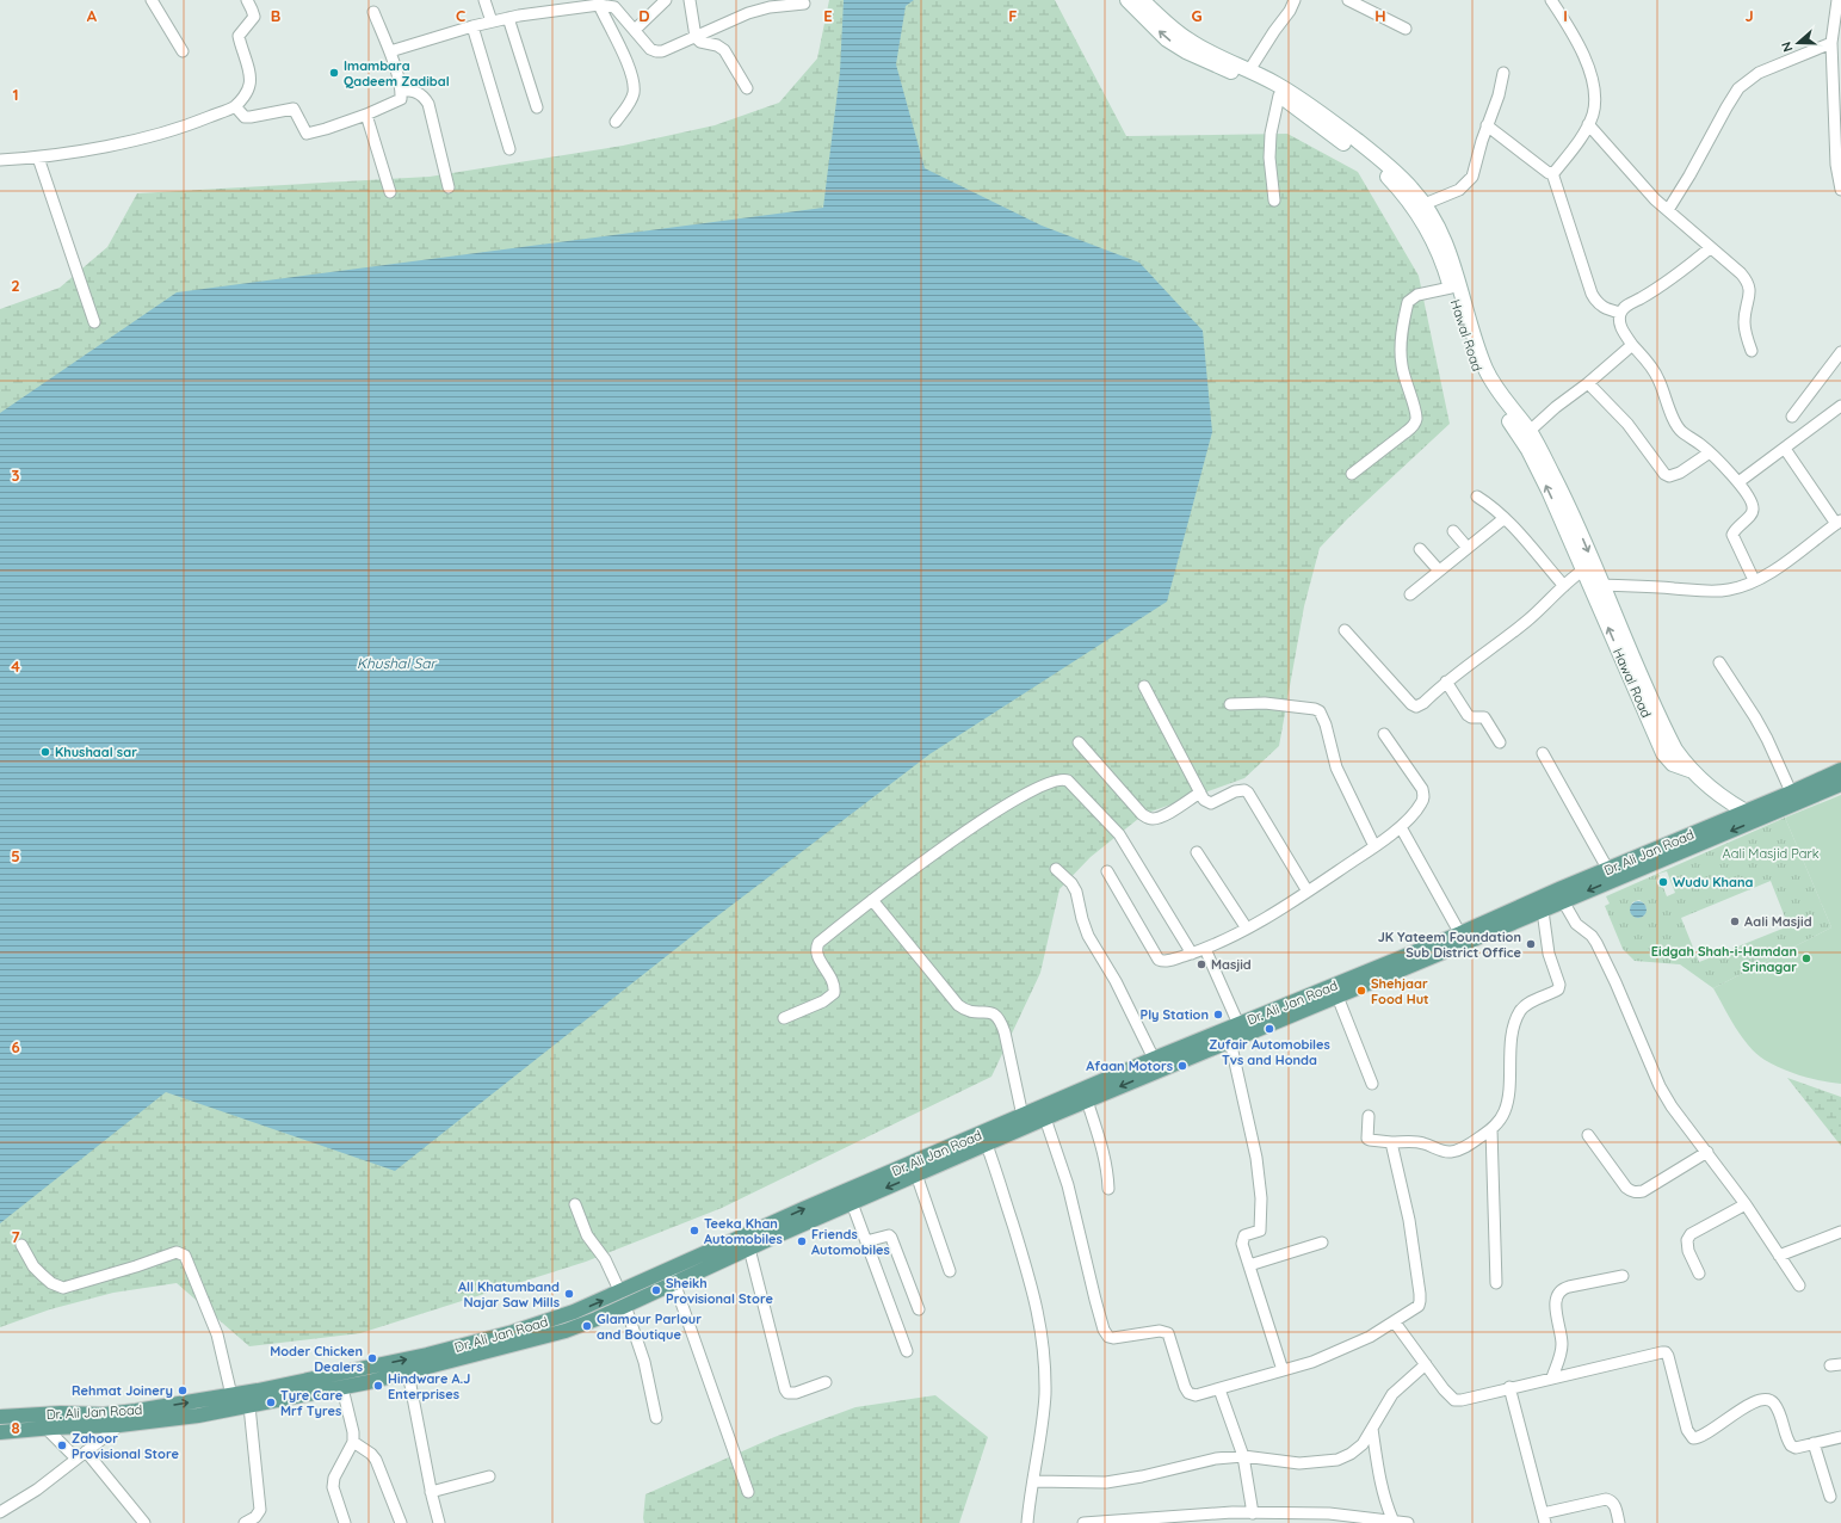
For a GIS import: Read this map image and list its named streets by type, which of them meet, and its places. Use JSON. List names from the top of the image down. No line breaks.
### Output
{"streets":{"main road":["Hawal Road","Dr. Ali Jan Road"]},"crossings":[["Hawal Road","Dr. Ali Jan Road"]],"water":["Khushal Sar"],"parks":["Aali Masjid Park"],"places":["Imambara Qadeem Zadibal","Khushaal sar","Wudu Khana","Aali Masjid","JK Yateem Foundation Sub District Office","Eidgah Shah-i-Hamdan Srinagar","Masjid","Shehjaar Food Hut","Ply Station","Zufair Automobiles Tvs and Honda","Afaan Motors","Teeka Khan Automobiles","Friends Automobiles","Sheikh Provisional Store","All Khatumband Najar Saw Mills","Glamour Parlour and Boutique","Moder Chicken Dealers","Hindware A.J Enterprises","Rehmat Joinery","Tyre Care Mrf Tyres","Zahoor Provisional Store"],"north":"left","grid":{"columns":["A","B","C","D","E","F","G","H","I","J"],"rows":["1","2","3","4","5","6","7","8"]}}
